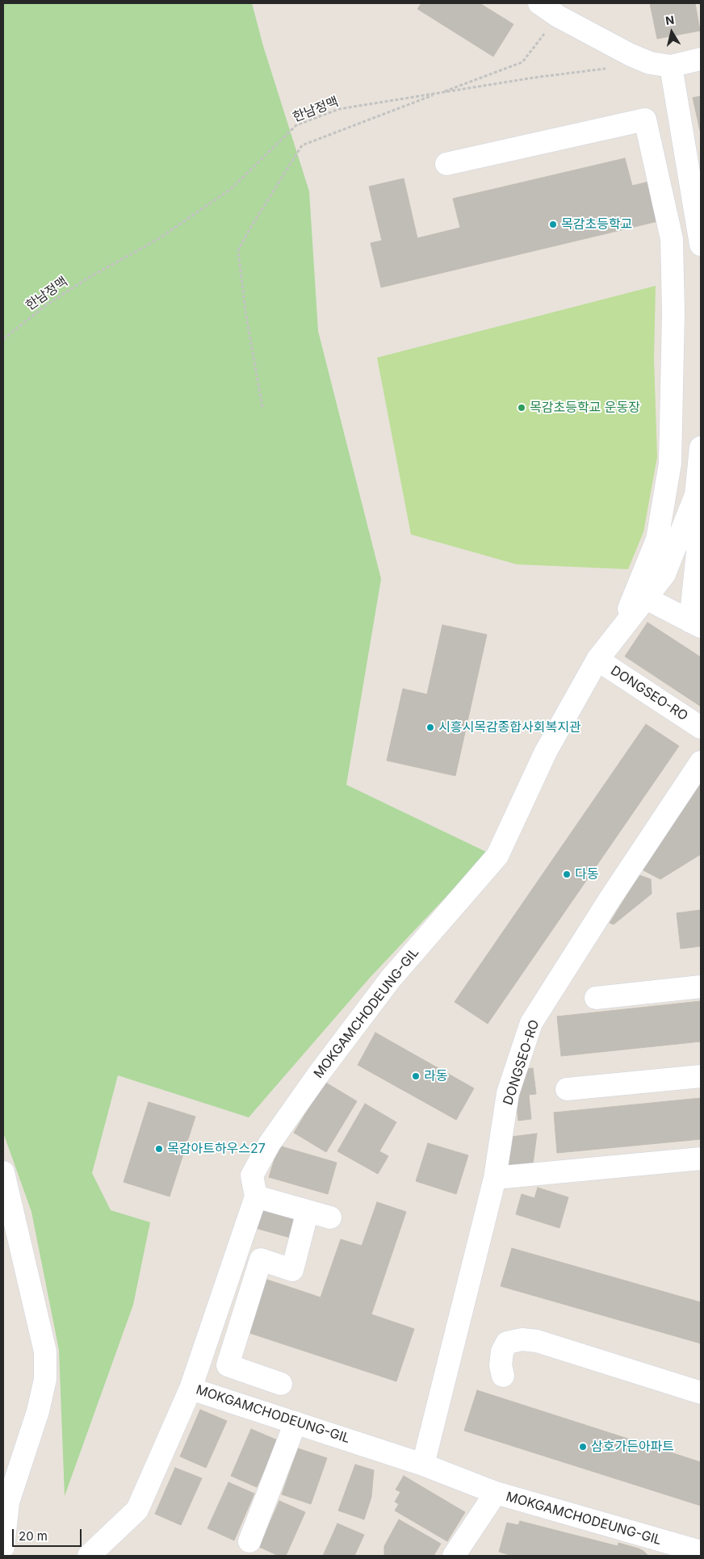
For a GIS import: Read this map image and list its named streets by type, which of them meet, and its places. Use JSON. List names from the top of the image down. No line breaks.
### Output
{"streets":{"street":["DONGSEO-RO","MOKGAMCHODEUNG-GIL"],"path":["한남정맥"]},"crossings":[["DONGSEO-RO","MOKGAMCHODEUNG-GIL"]],"places":["목감초등학교","목감초등학교 운동장","시흥시목감종합사회복지관","다동","라동","목감아트하우스27","삼호가든아파트"],"scale_bar":"20 m","north":"top"}
